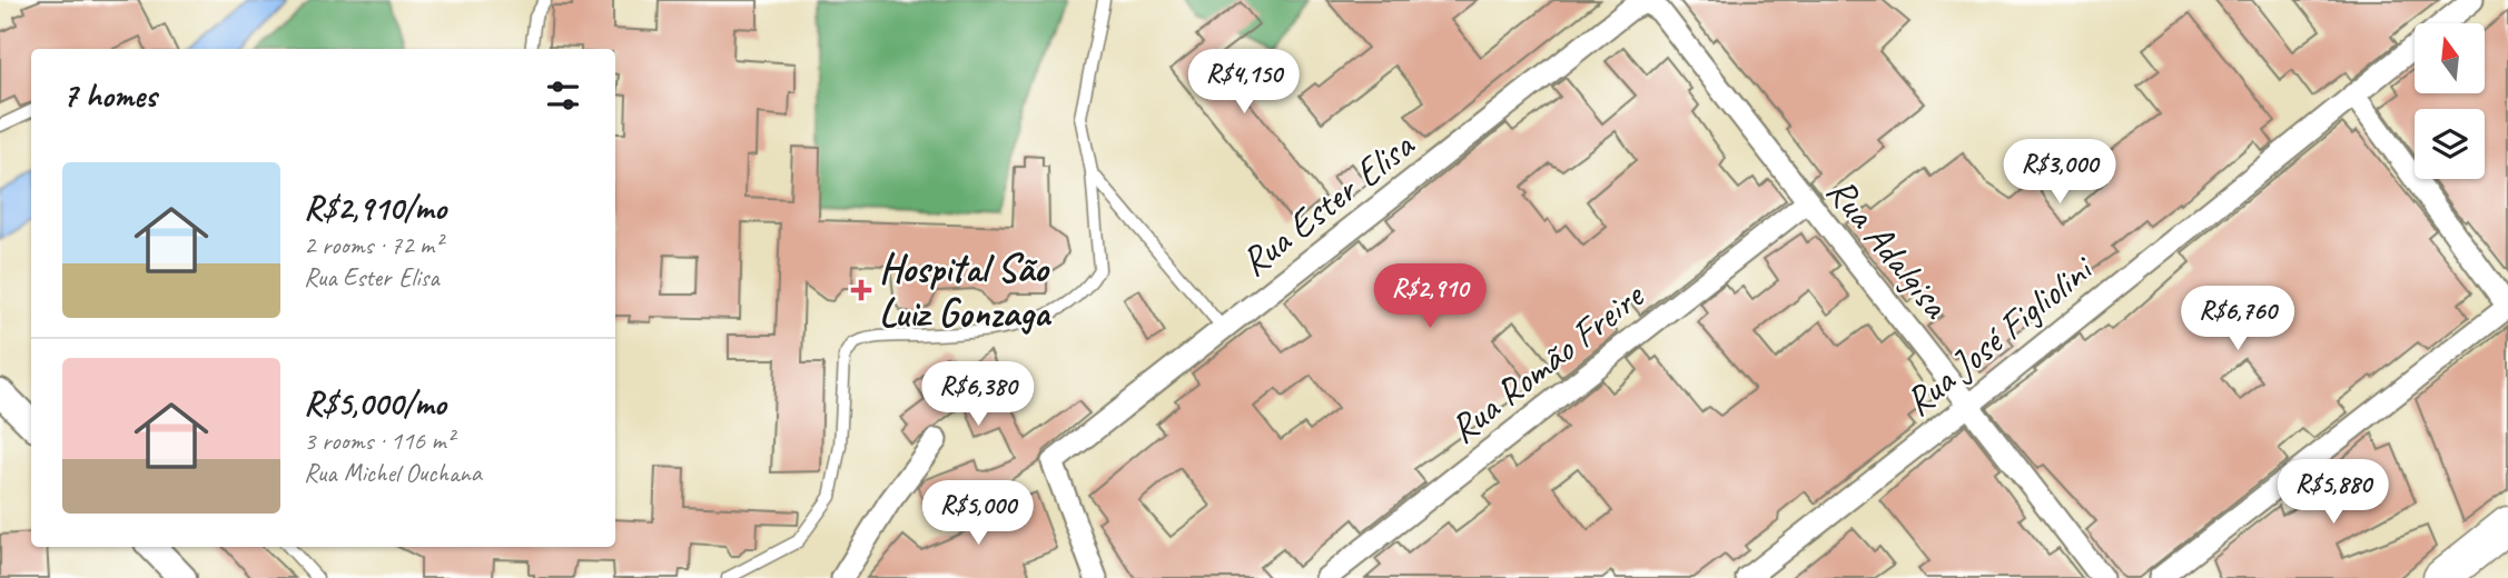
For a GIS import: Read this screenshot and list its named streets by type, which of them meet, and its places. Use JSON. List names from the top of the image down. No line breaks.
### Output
{"streets":{"street":["Rua Ester Elisa","Rua Adalgisa","Rua José Figliolini","Rua Romão Freire"]},"crossings":[["Rua Ester Elisa","Rua Adalgisa"],["Rua Adalgisa","Rua José Figliolini"],["Rua Adalgisa","Rua Romão Freire"]],"places":{"health":["Hospital São Luiz Gonzaga"]},"north":"top","page":{"price":["R$4,150","R$3,000","R$2,910","R$6,760","R$6,380","R$5,880","R$5,000"],"heading":"7 homes","list":[{"name":"R$2,910/mo","note":"2 rooms · 72 m² · Rua Ester Elisa"},{"name":"R$5,000/mo","note":"3 rooms · 116 m² · Rua Michel Ouchana"}]}}
